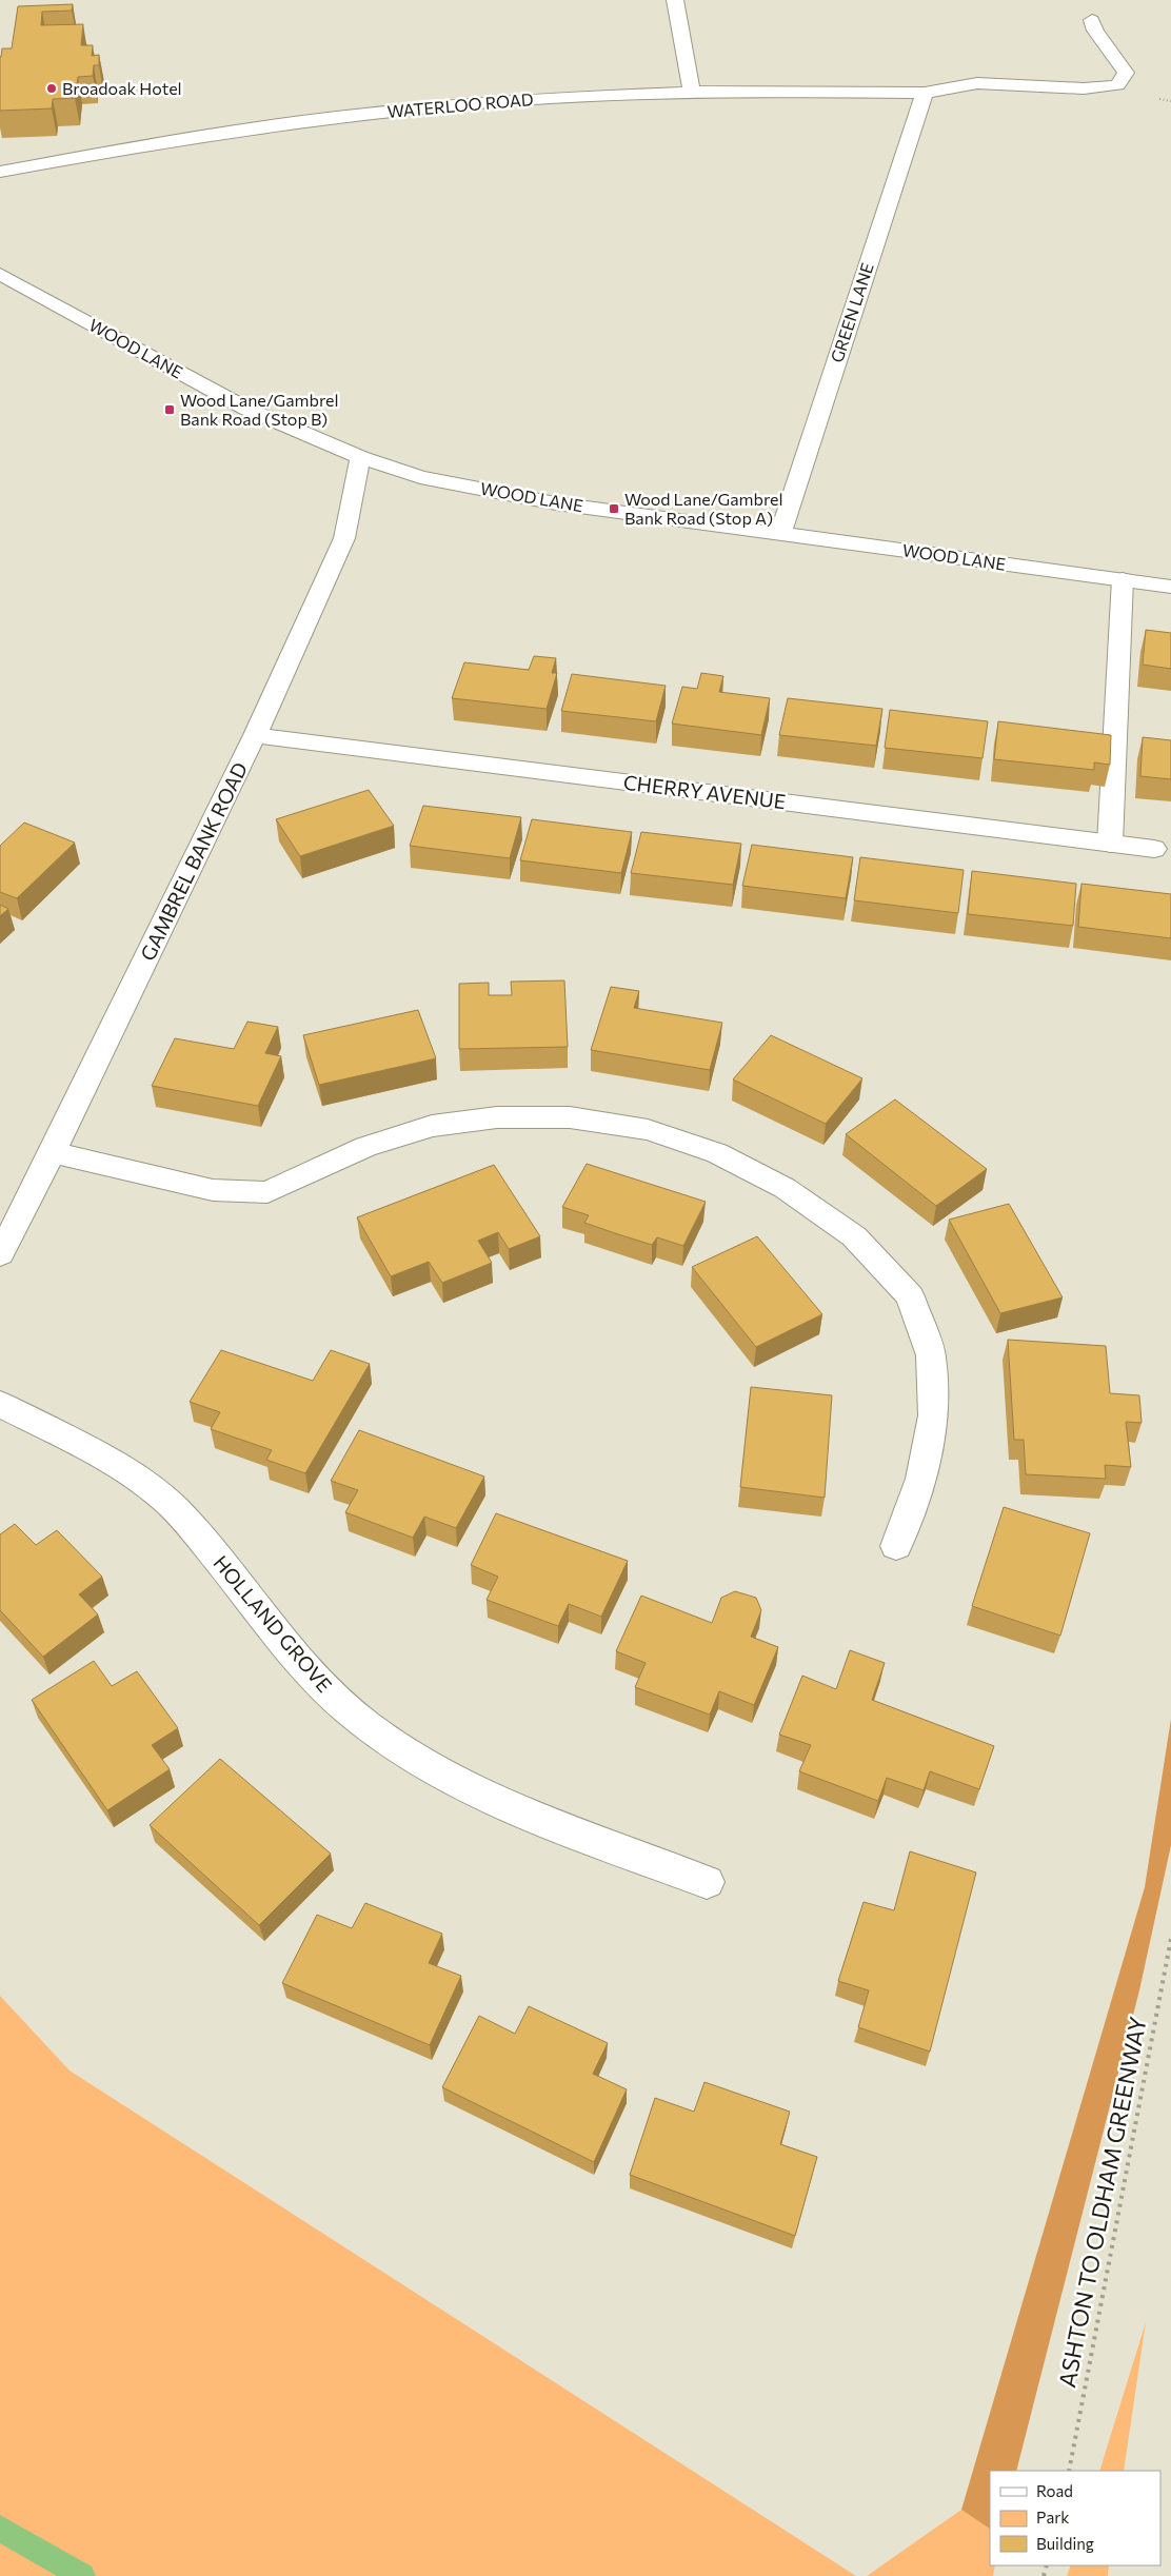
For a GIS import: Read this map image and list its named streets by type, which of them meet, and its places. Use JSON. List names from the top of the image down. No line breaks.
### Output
{"streets":{"street":["WATERLOO ROAD","GREEN LANE","WOOD LANE","CHERRY AVENUE","GAMBREL BANK ROAD","HOLLAND GROVE"],"path":["ASHTON TO OLDHAM GREENWAY"]},"crossings":[["WATERLOO ROAD","GREEN LANE"],["GREEN LANE","WOOD LANE"],["WOOD LANE","GAMBREL BANK ROAD"],["CHERRY AVENUE","GAMBREL BANK ROAD"]],"places":{"other":["Broadoak Hotel"],"transit":["Wood Lane/Gambrel Bank Road (Stop B)","Wood Lane/Gambrel Bank Road (Stop A)"]},"legend":["Road","Park","Building"]}
